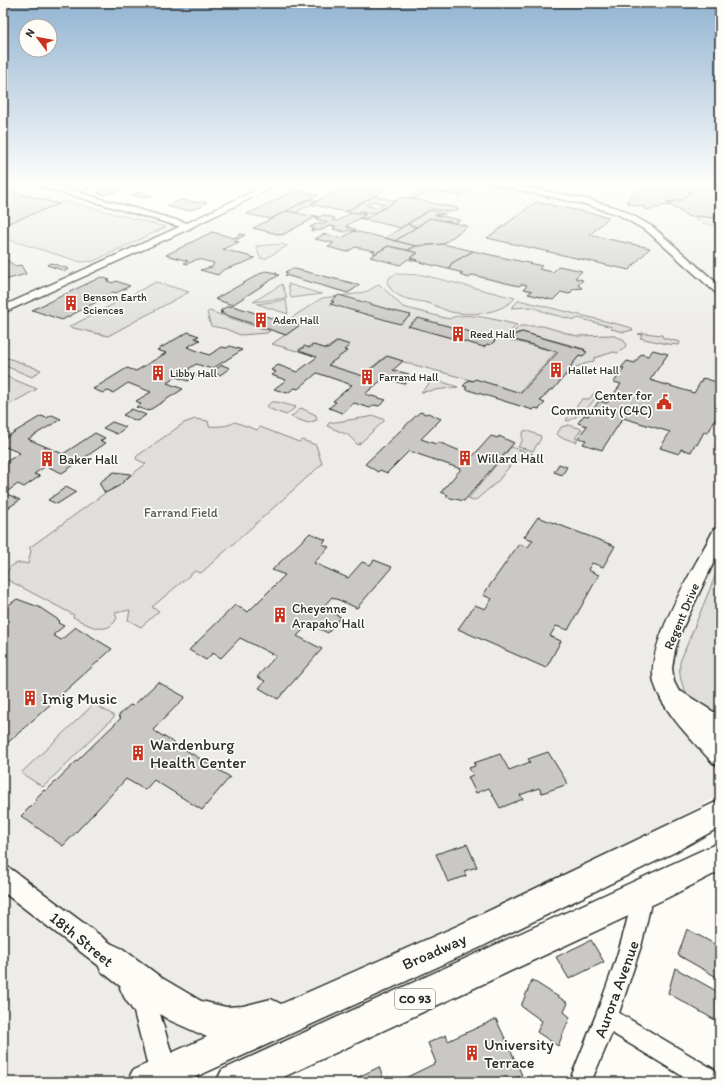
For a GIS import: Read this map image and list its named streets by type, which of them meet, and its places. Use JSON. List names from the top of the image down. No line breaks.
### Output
{"streets":{"main road":["Broadway","CO 93"],"street":["Regent Drive","18th Street","Aurora Avenue"]},"crossings":[["18th Street","Broadway"],["Aurora Avenue","CO 93"]],"parks":["Farrand Field"],"places":{"building":["Benson Earth Sciences","Aden Hall","Reed Hall","Hallet Hall","Libby Hall","Farrand Hall","Willard Hall","Baker Hall","Cheyenne Arapaho Hall","Imig Music","Wardenburg Health Center","University Terrace"],"public building":["Center for Community (C4C)"]},"north":"top left"}
